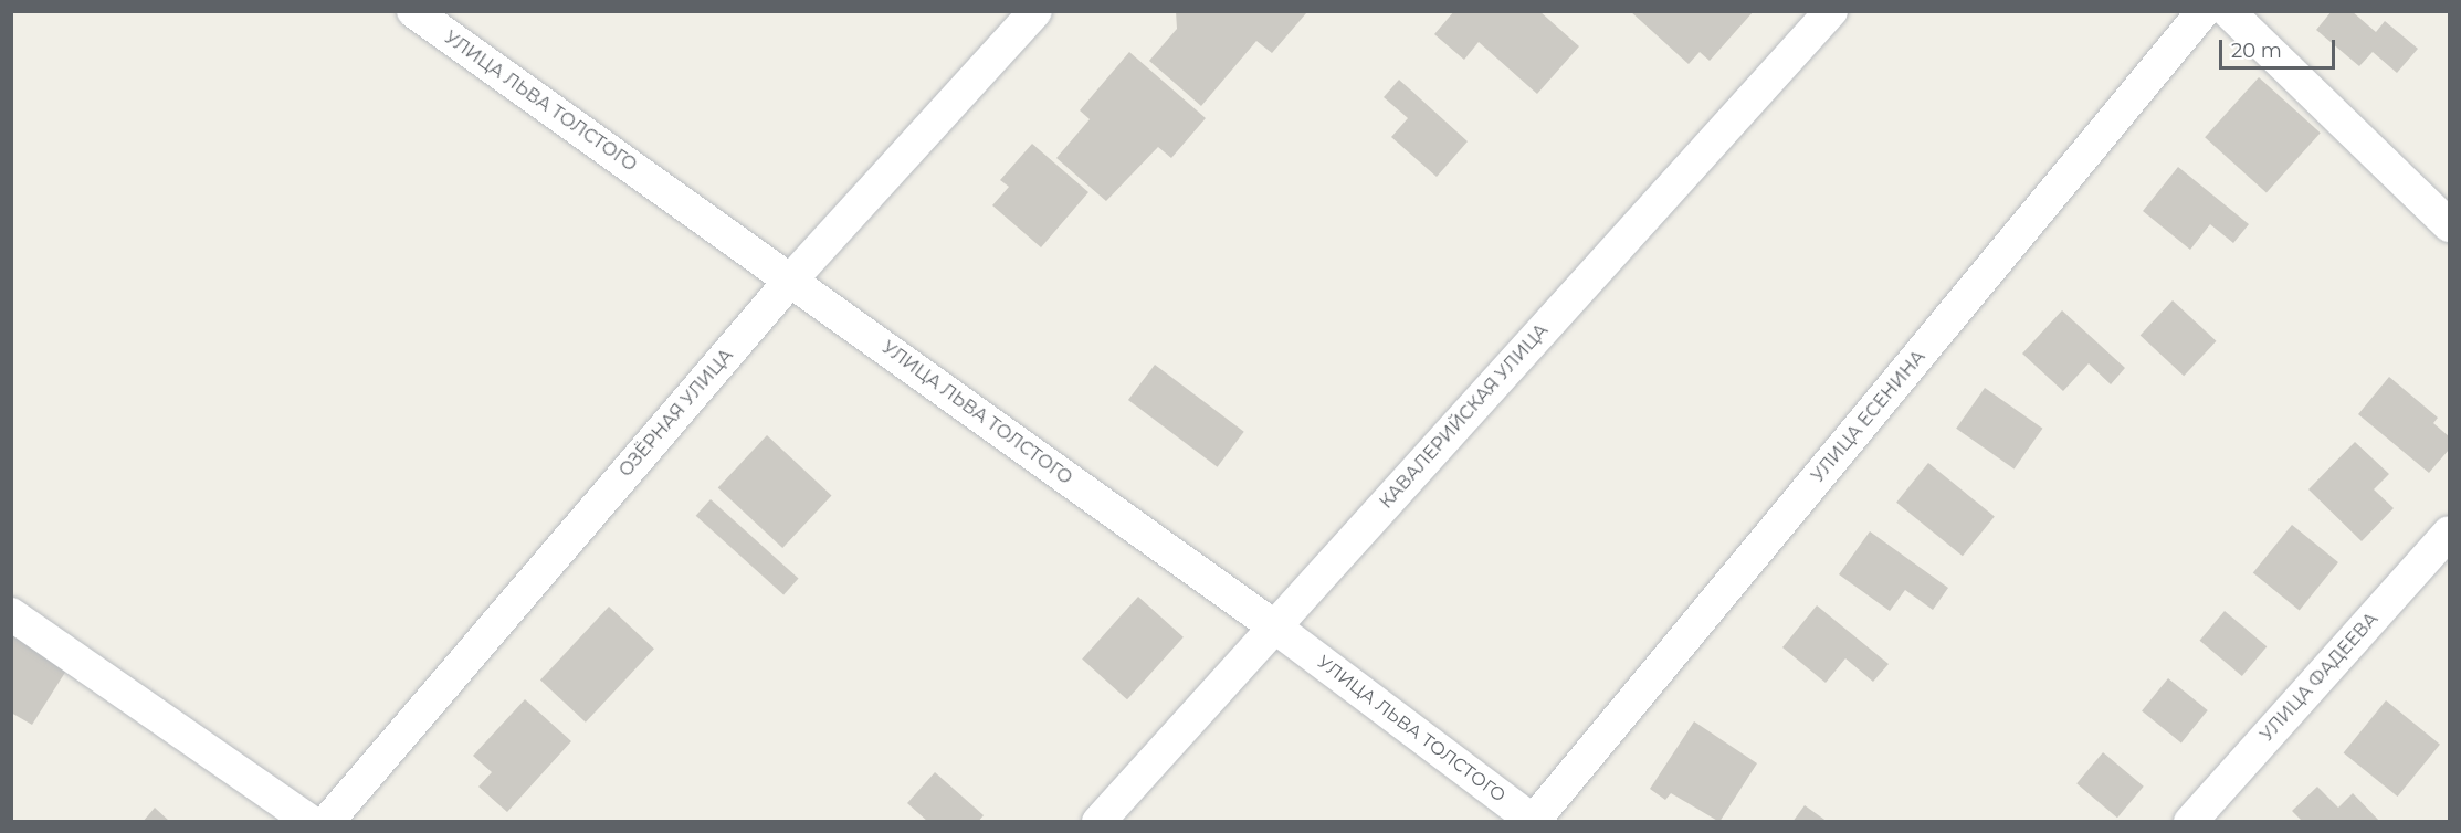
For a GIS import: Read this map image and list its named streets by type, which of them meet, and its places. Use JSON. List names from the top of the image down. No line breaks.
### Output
{"streets":{"street":["УЛИЦА ЛЬВА ТОЛСТОГО","ОЗЁРНАЯ УЛИЦА","КАВАЛЕРИЙСКАЯ УЛИЦА","УЛИЦА ЕСЕНИНА","УЛИЦА ФАДЕЕВА"]},"crossings":[["УЛИЦА ЛЬВА ТОЛСТОГО","ОЗЁРНАЯ УЛИЦА"],["УЛИЦА ЛЬВА ТОЛСТОГО","КАВАЛЕРИЙСКАЯ УЛИЦА"],["УЛИЦА ЛЬВА ТОЛСТОГО","УЛИЦА ЕСЕНИНА"]],"scale_bar":"20 m"}
